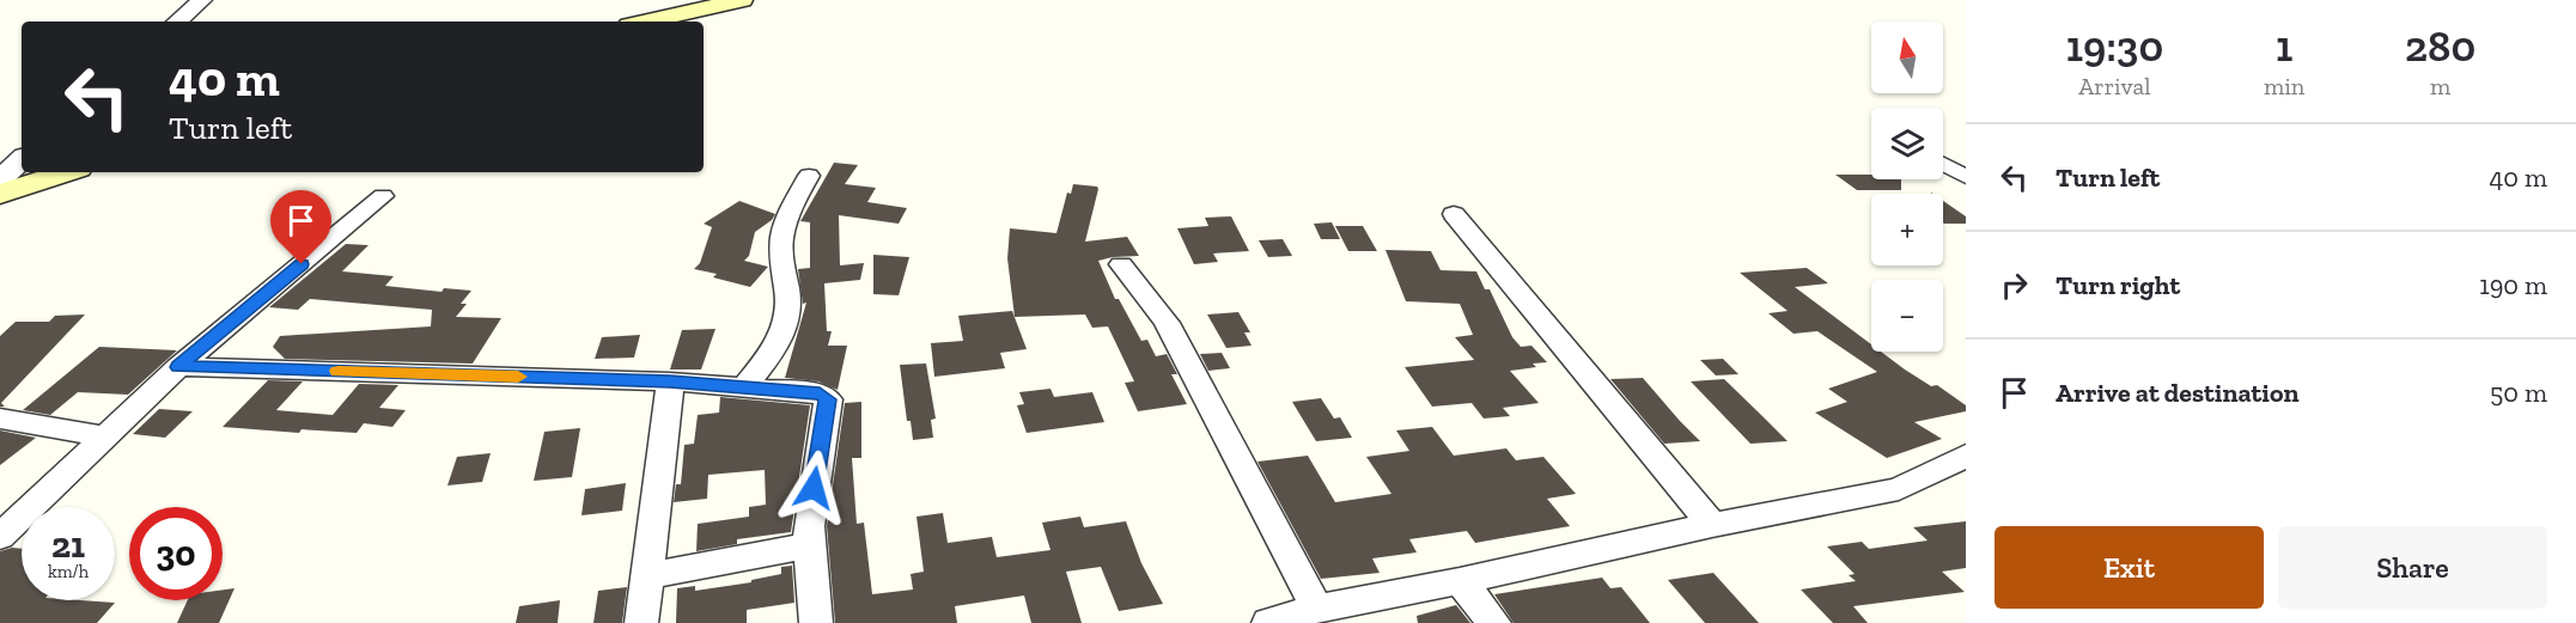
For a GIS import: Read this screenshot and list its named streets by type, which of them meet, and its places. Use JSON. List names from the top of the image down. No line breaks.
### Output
{"north":"top","page":{"eta":["19:30","Arrival","1","min","280","m"],"map_buttons":["+","−"],"turn":["40 m","Turn left"],"list":[{"name":"Turn left","value":"40 m"},{"name":"Turn right","value":"190 m"},{"name":"Arrive at destination","value":"50 m"}],"speed":"21 km/h","limit":"30","buttons":["Exit","Share"]}}
